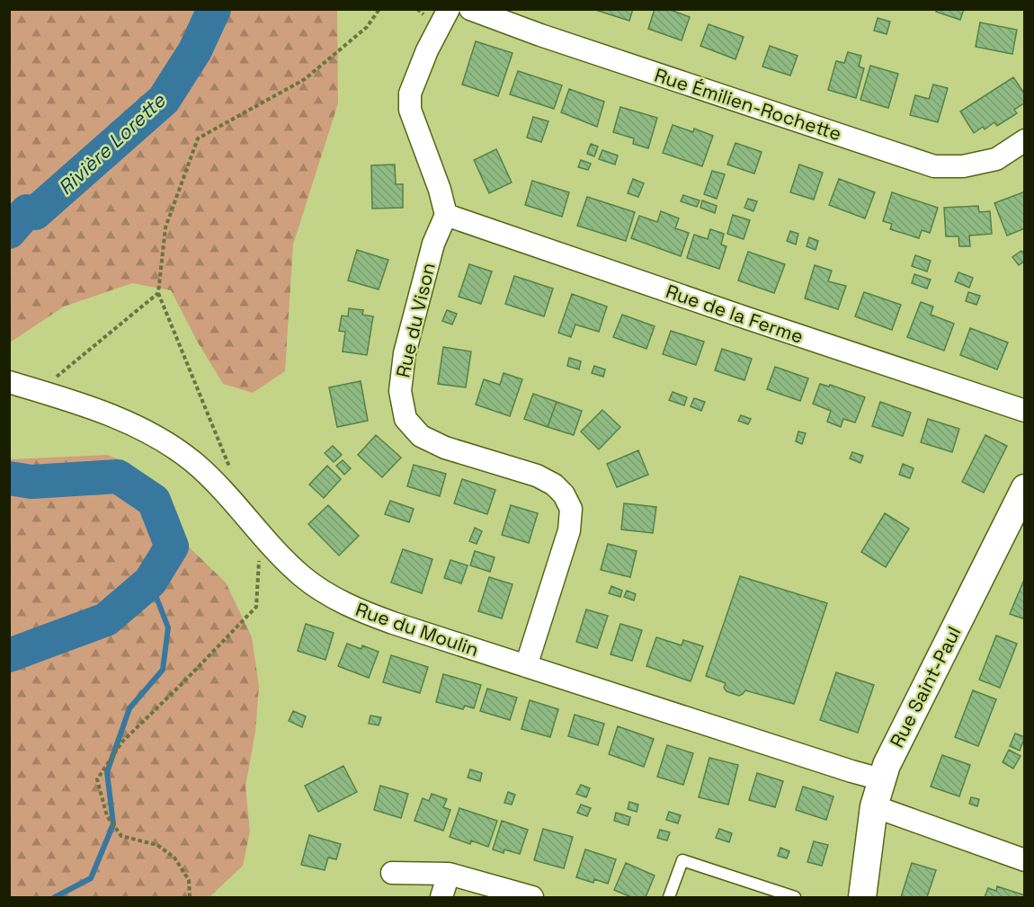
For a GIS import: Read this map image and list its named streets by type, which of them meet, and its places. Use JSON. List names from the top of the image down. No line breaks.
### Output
{"streets":{"street":["Rue Émilien-Rochette","Rue de la Ferme","Rue du Vison","Rue du Moulin","Rue Saint-Paul"]},"crossings":[["Rue de la Ferme","Rue du Vison"],["Rue du Vison","Rue du Moulin"],["Rue du Moulin","Rue Saint-Paul"]],"water":["Rivière Lorette"]}
